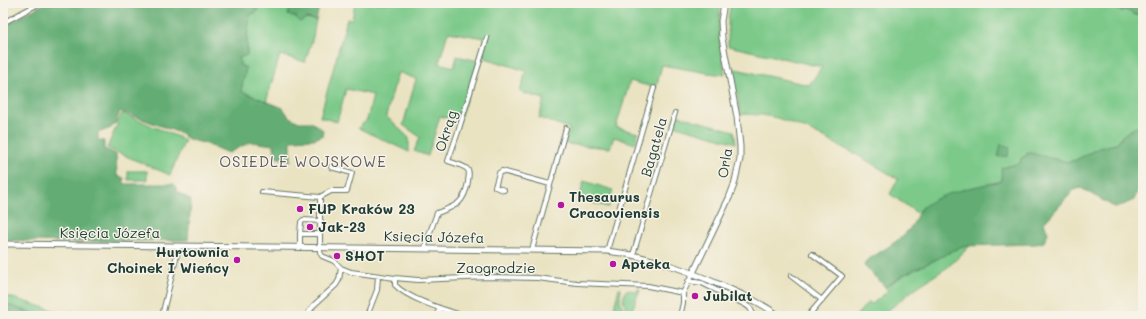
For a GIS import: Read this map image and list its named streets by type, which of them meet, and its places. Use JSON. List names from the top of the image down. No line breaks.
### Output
{"streets":{"street":["Okrąg","Bagatela","Orla","Księcia Józefa","Zaogrodzie"]},"crossings":[["Okrąg","Księcia Józefa"],["Bagatela","Księcia Józefa"],["Orla","Księcia Józefa"],["Orla","Zaogrodzie"],["Księcia Józefa","Zaogrodzie"]],"districts":["OSIEDLE WOJSKOWE"],"places":["Thesaurus Cracoviensis","FUP Kraków 23","Jak-23","SHOT","Hurtownia Choinek I Wieńcy","Apteka","Jubilat"]}
